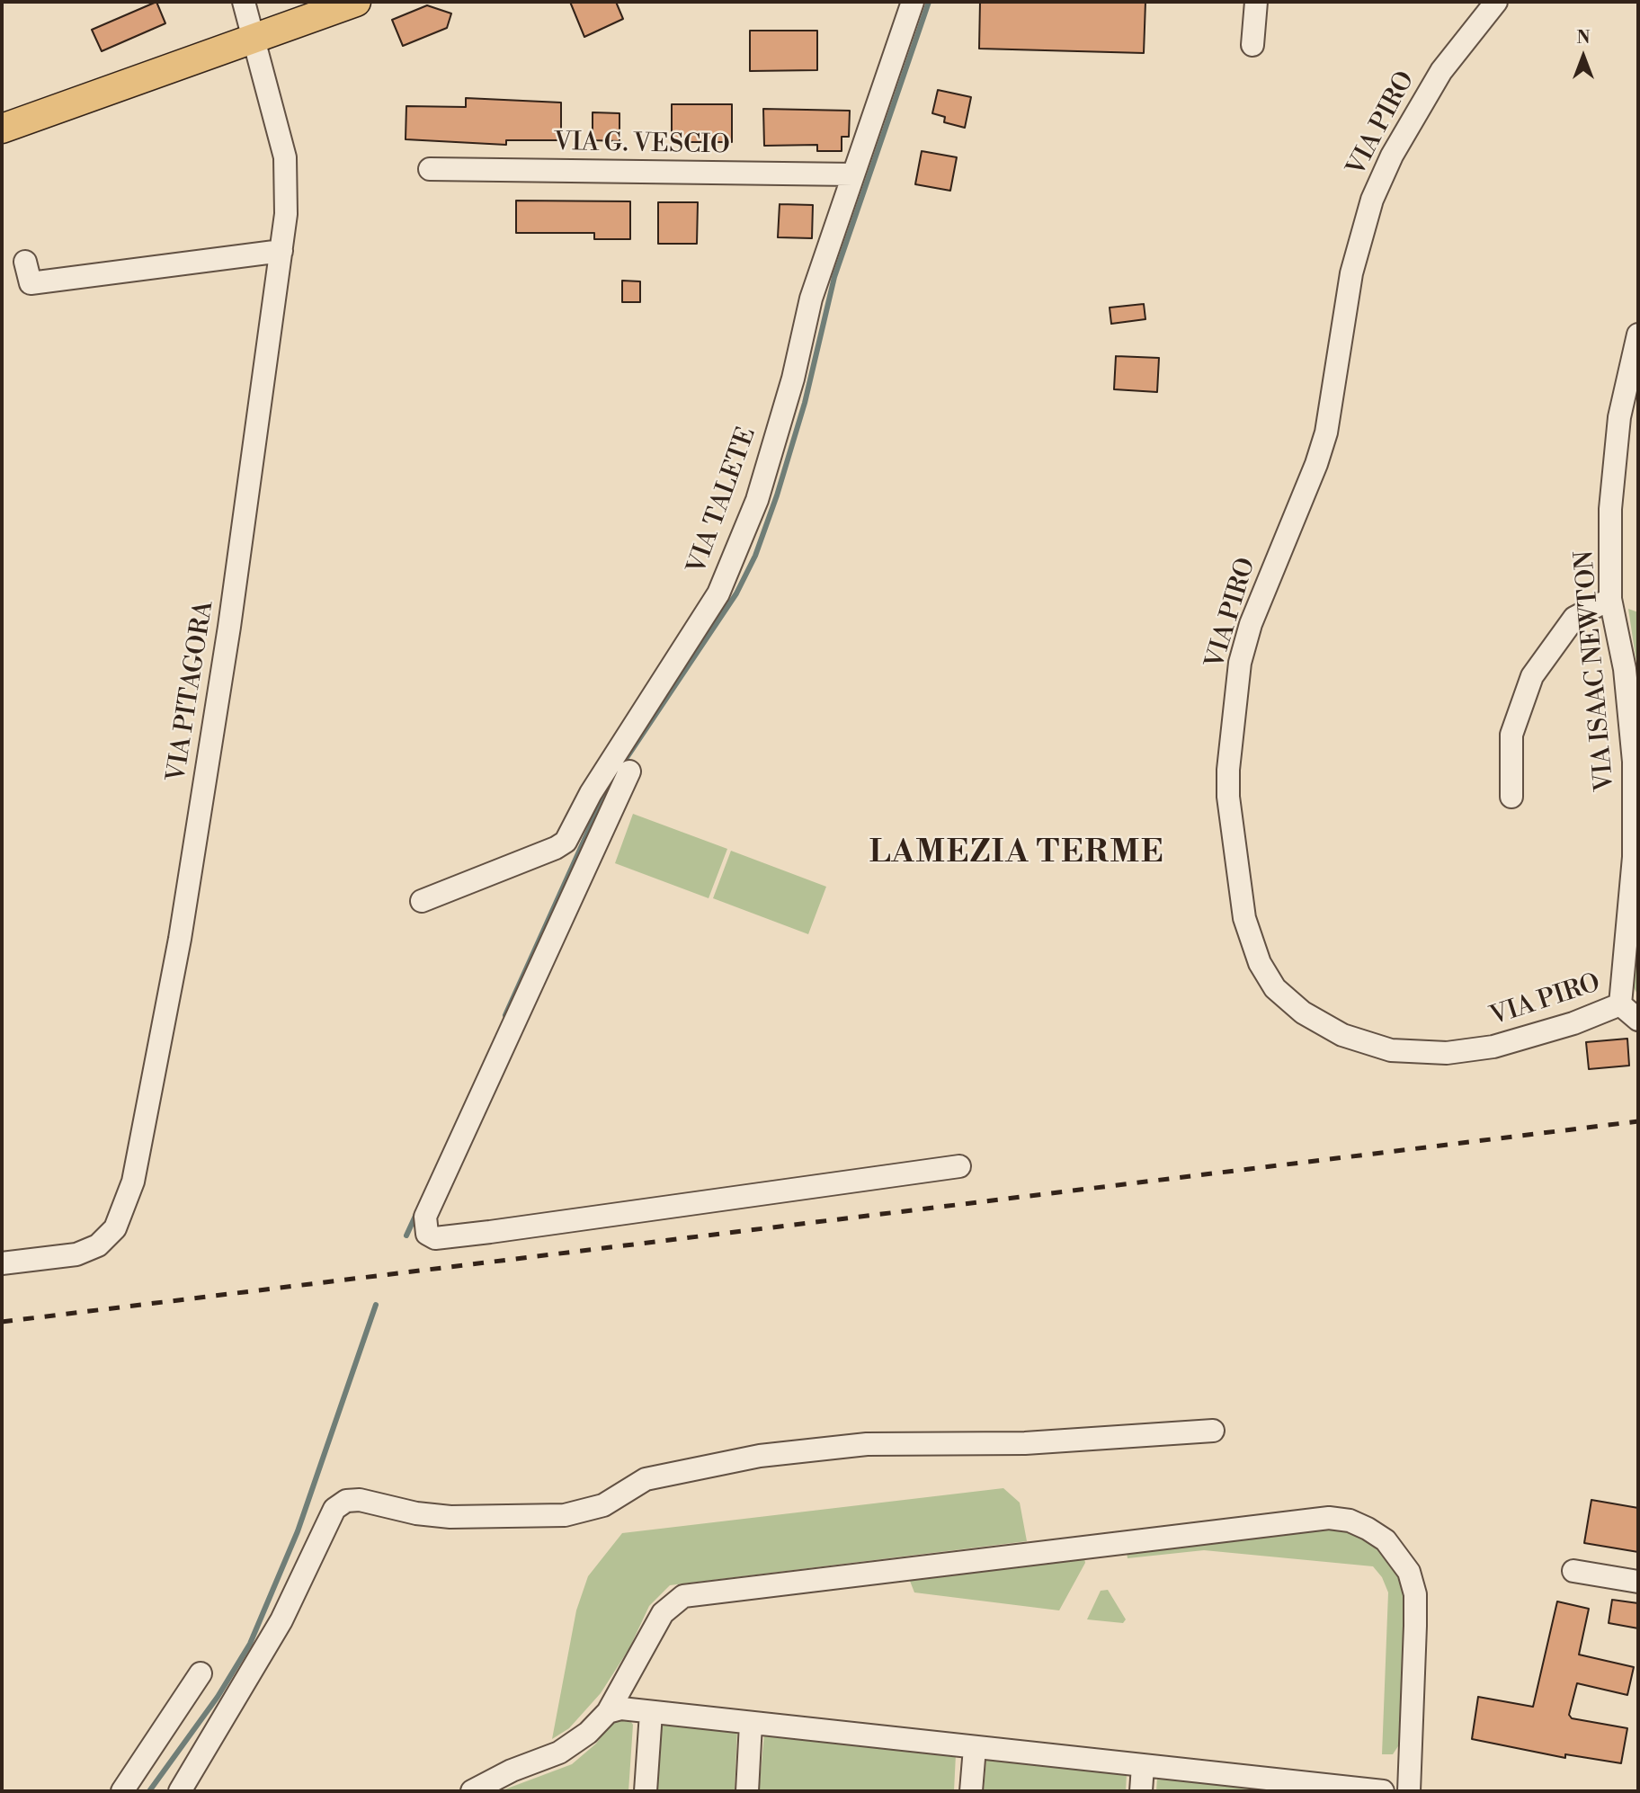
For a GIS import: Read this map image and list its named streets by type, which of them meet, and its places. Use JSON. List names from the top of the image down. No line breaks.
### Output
{"streets":{"street":["VIA PIRO","VIA G. VESCIO","VIA TALETE","VIA ISAAC NEWTON","VIA PITAGORA"]},"crossings":[["VIA PIRO","VIA ISAAC NEWTON"],["VIA G. VESCIO","VIA TALETE"]],"districts":["LAMEZIA TERME"],"north":"top"}
